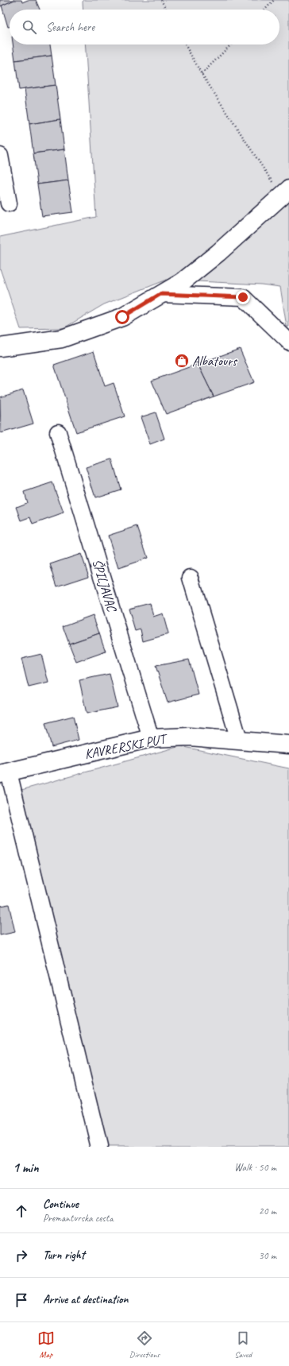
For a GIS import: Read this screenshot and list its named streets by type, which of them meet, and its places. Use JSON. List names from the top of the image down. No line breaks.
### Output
{"streets":{"main road":["KAVRERSKI PUT"],"street":["ŠPILJAVAC"]},"crossings":[["ŠPILJAVAC","KAVRERSKI PUT"]],"places":{"shop":["Albatours"]},"page":{"search":"Search here","heading":["1 min","Walk · 50 m"],"list":[["Continue","Premanturska cesta","20 m"],["Turn right","30 m"],"Arrive at destination"],"nav":["Map","Directions","Saved"]}}
